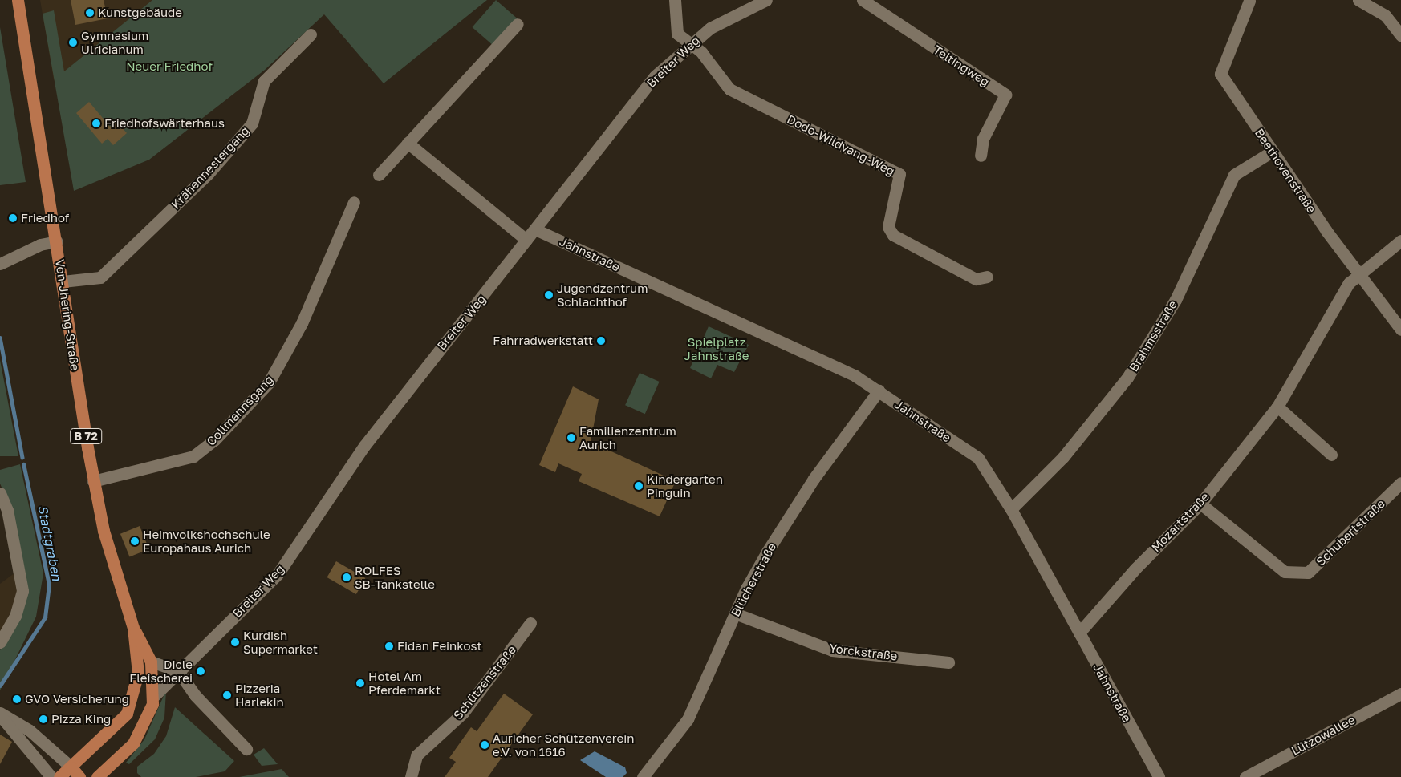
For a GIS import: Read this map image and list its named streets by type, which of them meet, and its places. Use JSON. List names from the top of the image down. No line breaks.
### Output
{"streets":{"main road":["Von-Jhering-Straße","B 72"],"street":["Breiter Weg","Teltingweg","Dodo-Wildvang-Weg","Krähennestergang","Beethovenstraße","Jahnstraße","Brahmsstraße","Collmannsgang","Mozartstraße","Schubertstraße","Blücherstraße","Yorckstraße","Schützenstraße","Lützowallee"]},"crossings":[["Breiter Weg","Dodo-Wildvang-Weg"],["Breiter Weg","Jahnstraße"],["Breiter Weg","Von-Jhering-Straße"],["Krähennestergang","Von-Jhering-Straße"],["Beethovenstraße","Brahmsstraße"],["Beethovenstraße","Mozartstraße"],["Jahnstraße","Brahmsstraße"],["Jahnstraße","Mozartstraße"],["Jahnstraße","Blücherstraße"],["Von-Jhering-Straße","Collmannsgang"],["Von-Jhering-Straße","B 72"],["Mozartstraße","Schubertstraße"],["Blücherstraße","Yorckstraße"]],"water":["Stadtgraben"],"parks":["Neuer Friedhof","Spielplatz Jahnstraße"],"places":["Kunstgebäude","Gymnasium Ulricianum","Friedhofswärterhaus","Friedhof","Jugendzentrum Schlachthof","Fahrradwerkstatt","Familienzentrum Aurich","Kindergarten Pinguin","Heimvolkshochschule Europahaus Aurich","ROLFES SB-Tankstelle","Kurdish Supermarket","Fidan Feinkost","Dicle Fleischerei","Hotel Am Pferdemarkt","Pizzeria Harlekin","GVO Versicherung","Pizza King","Auricher Schützenverein e.V. von 1616"]}
